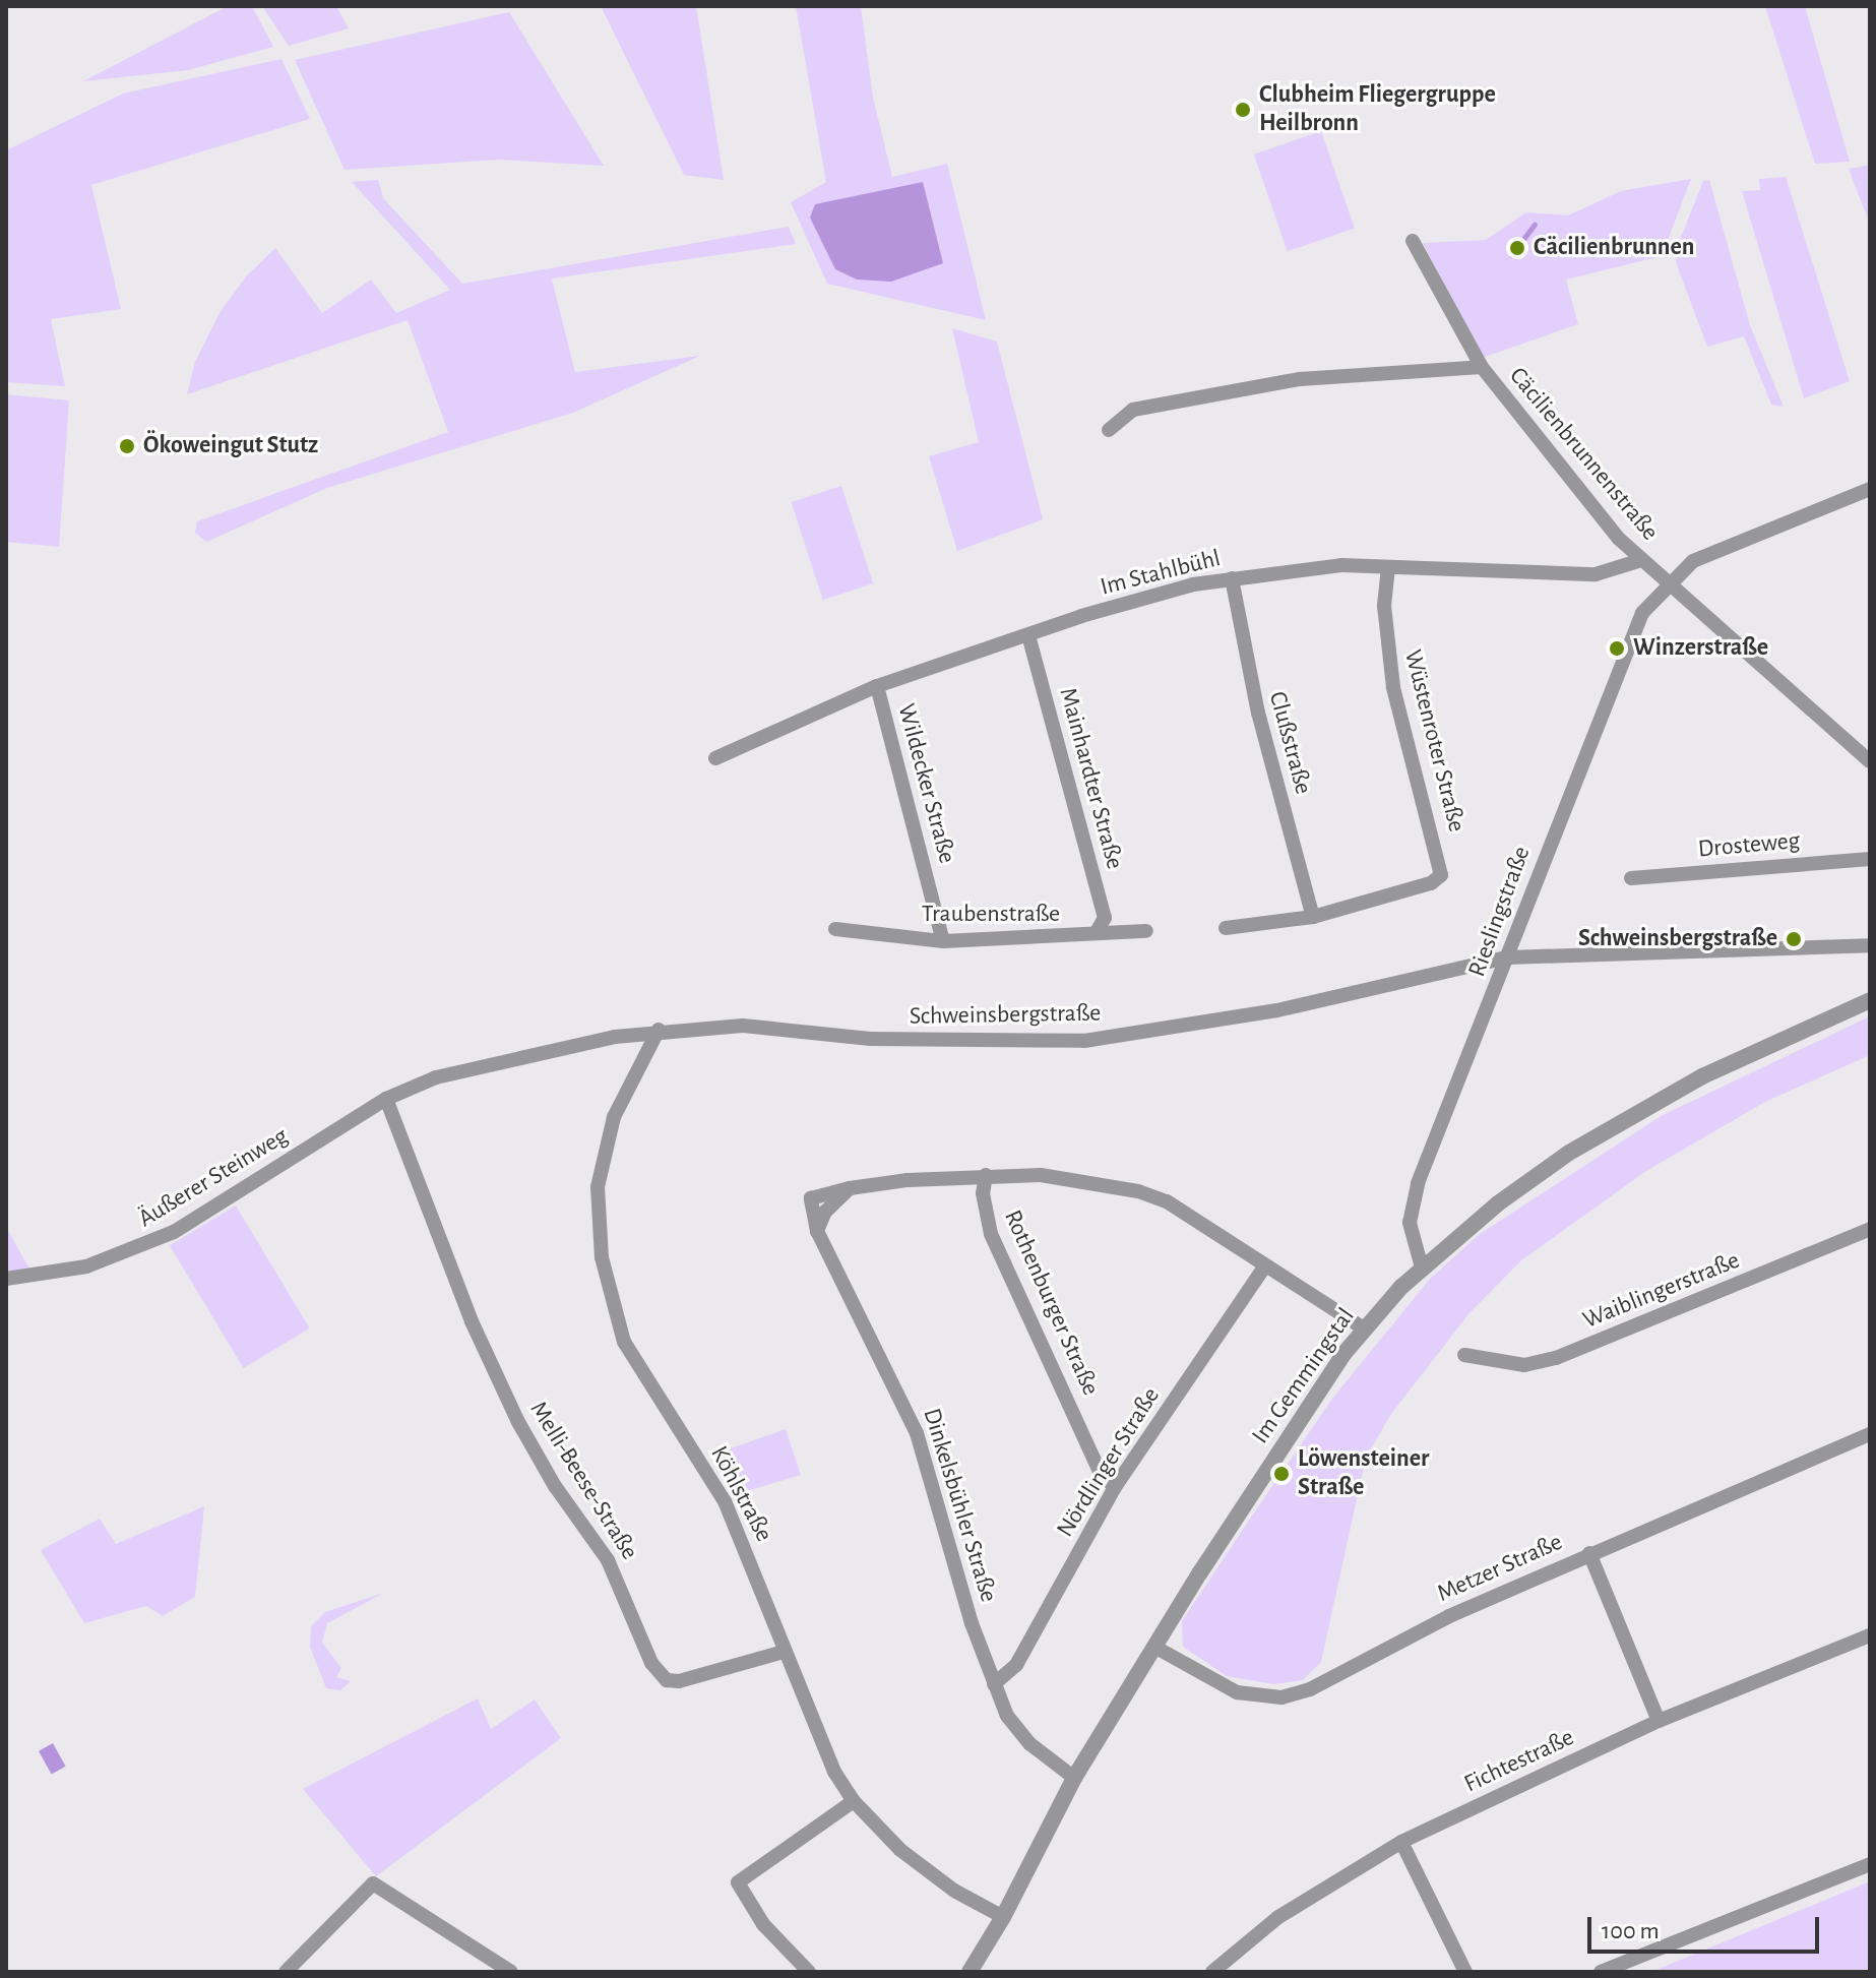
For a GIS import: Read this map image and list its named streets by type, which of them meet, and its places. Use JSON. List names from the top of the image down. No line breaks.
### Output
{"streets":{"street":["Cäcilienbrunnenstraße","Im Stahlbühl","Wüstenroter Straße","Clußstraße","Mainhardter Straße","Wildecker Straße","Drosteweg","Rieslingstraße","Traubenstraße","Schweinsbergstraße","Äußerer Steinweg","Waiblingerstraße","Rothenburger Straße","Im Gemmingstal","Nördlinger Straße","Melli-Beese-Straße","Köhlstraße","Dinkelsbühler Straße","Metzer Straße","Fichtestraße"]},"crossings":[["Cäcilienbrunnenstraße","Im Stahlbühl"],["Cäcilienbrunnenstraße","Rieslingstraße"],["Im Stahlbühl","Wüstenroter Straße"],["Im Stahlbühl","Clußstraße"],["Im Stahlbühl","Mainhardter Straße"],["Im Stahlbühl","Wildecker Straße"],["Wüstenroter Straße","Clußstraße"],["Mainhardter Straße","Traubenstraße"],["Wildecker Straße","Traubenstraße"],["Rieslingstraße","Schweinsbergstraße"],["Rieslingstraße","Im Gemmingstal"],["Schweinsbergstraße","Äußerer Steinweg"],["Schweinsbergstraße","Melli-Beese-Straße"],["Schweinsbergstraße","Köhlstraße"],["Äußerer Steinweg","Melli-Beese-Straße"],["Rothenburger Straße","Nördlinger Straße"],["Rothenburger Straße","Dinkelsbühler Straße"],["Im Gemmingstal","Köhlstraße"],["Im Gemmingstal","Dinkelsbühler Straße"],["Im Gemmingstal","Metzer Straße"],["Nördlinger Straße","Dinkelsbühler Straße"],["Melli-Beese-Straße","Köhlstraße"]],"places":["Clubheim Fliegergruppe Heilbronn","Cäcilienbrunnen","Ökoweingut Stutz","Winzerstraße","Schweinsbergstraße","Löwensteiner Straße"],"scale_bar":"100 m"}
